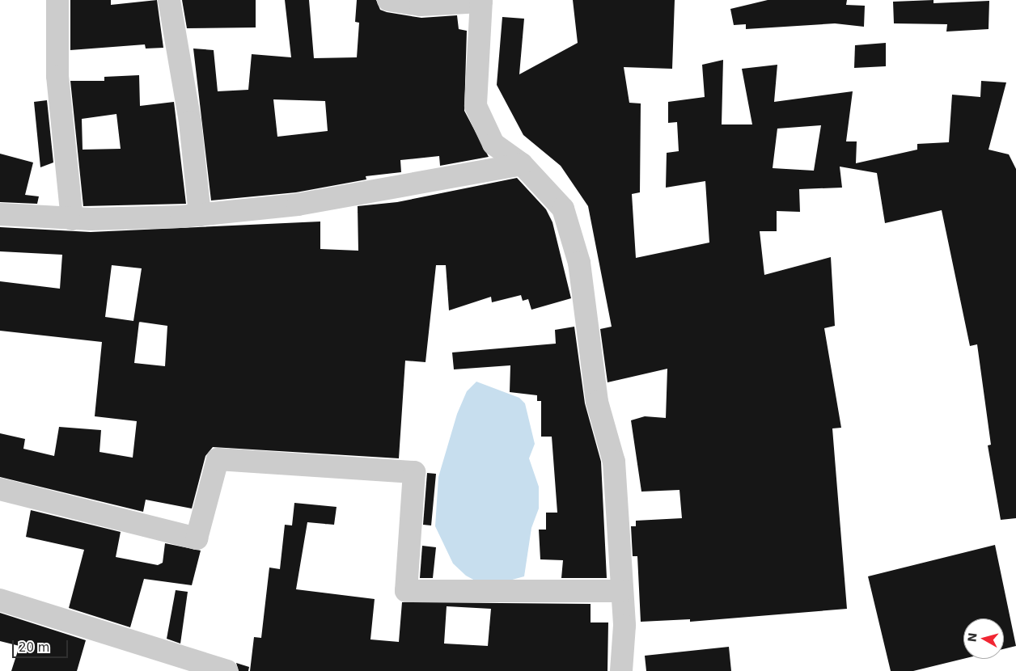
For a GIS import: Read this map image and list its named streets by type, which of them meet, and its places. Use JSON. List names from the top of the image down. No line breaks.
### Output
{"scale_bar":"20 m","north":"left"}
